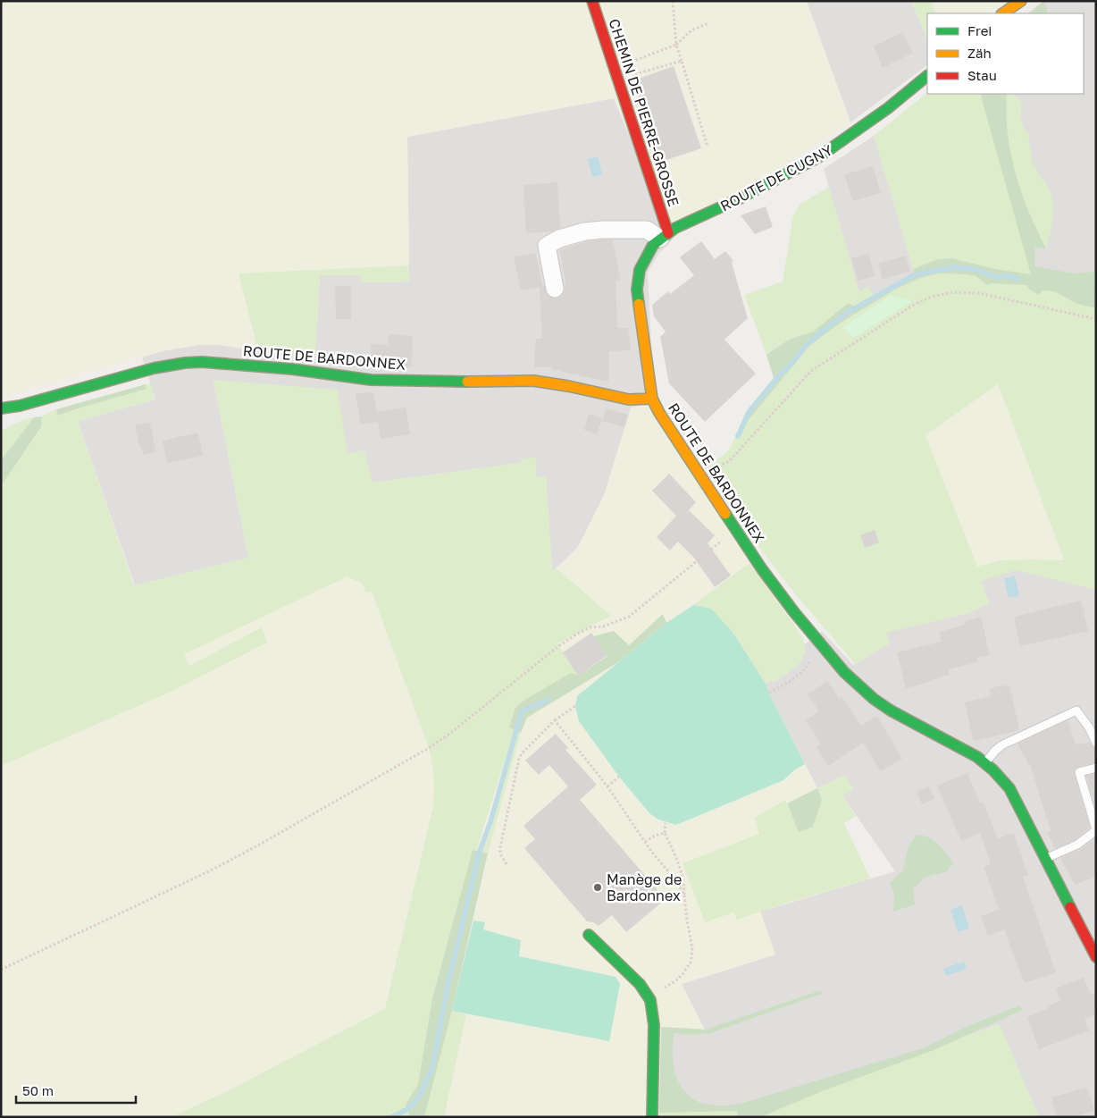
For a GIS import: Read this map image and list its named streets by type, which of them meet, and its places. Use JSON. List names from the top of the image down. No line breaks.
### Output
{"streets":{"street":["CHEMIN DE PIERRE-GROSSE","ROUTE DE CUGNY","ROUTE DE BARDONNEX"]},"crossings":[["CHEMIN DE PIERRE-GROSSE","ROUTE DE CUGNY"],["ROUTE DE CUGNY","ROUTE DE BARDONNEX"]],"places":["Manège de Bardonnex"],"legend":["Frei","Zäh","Stau"],"scale_bar":"50 m"}
